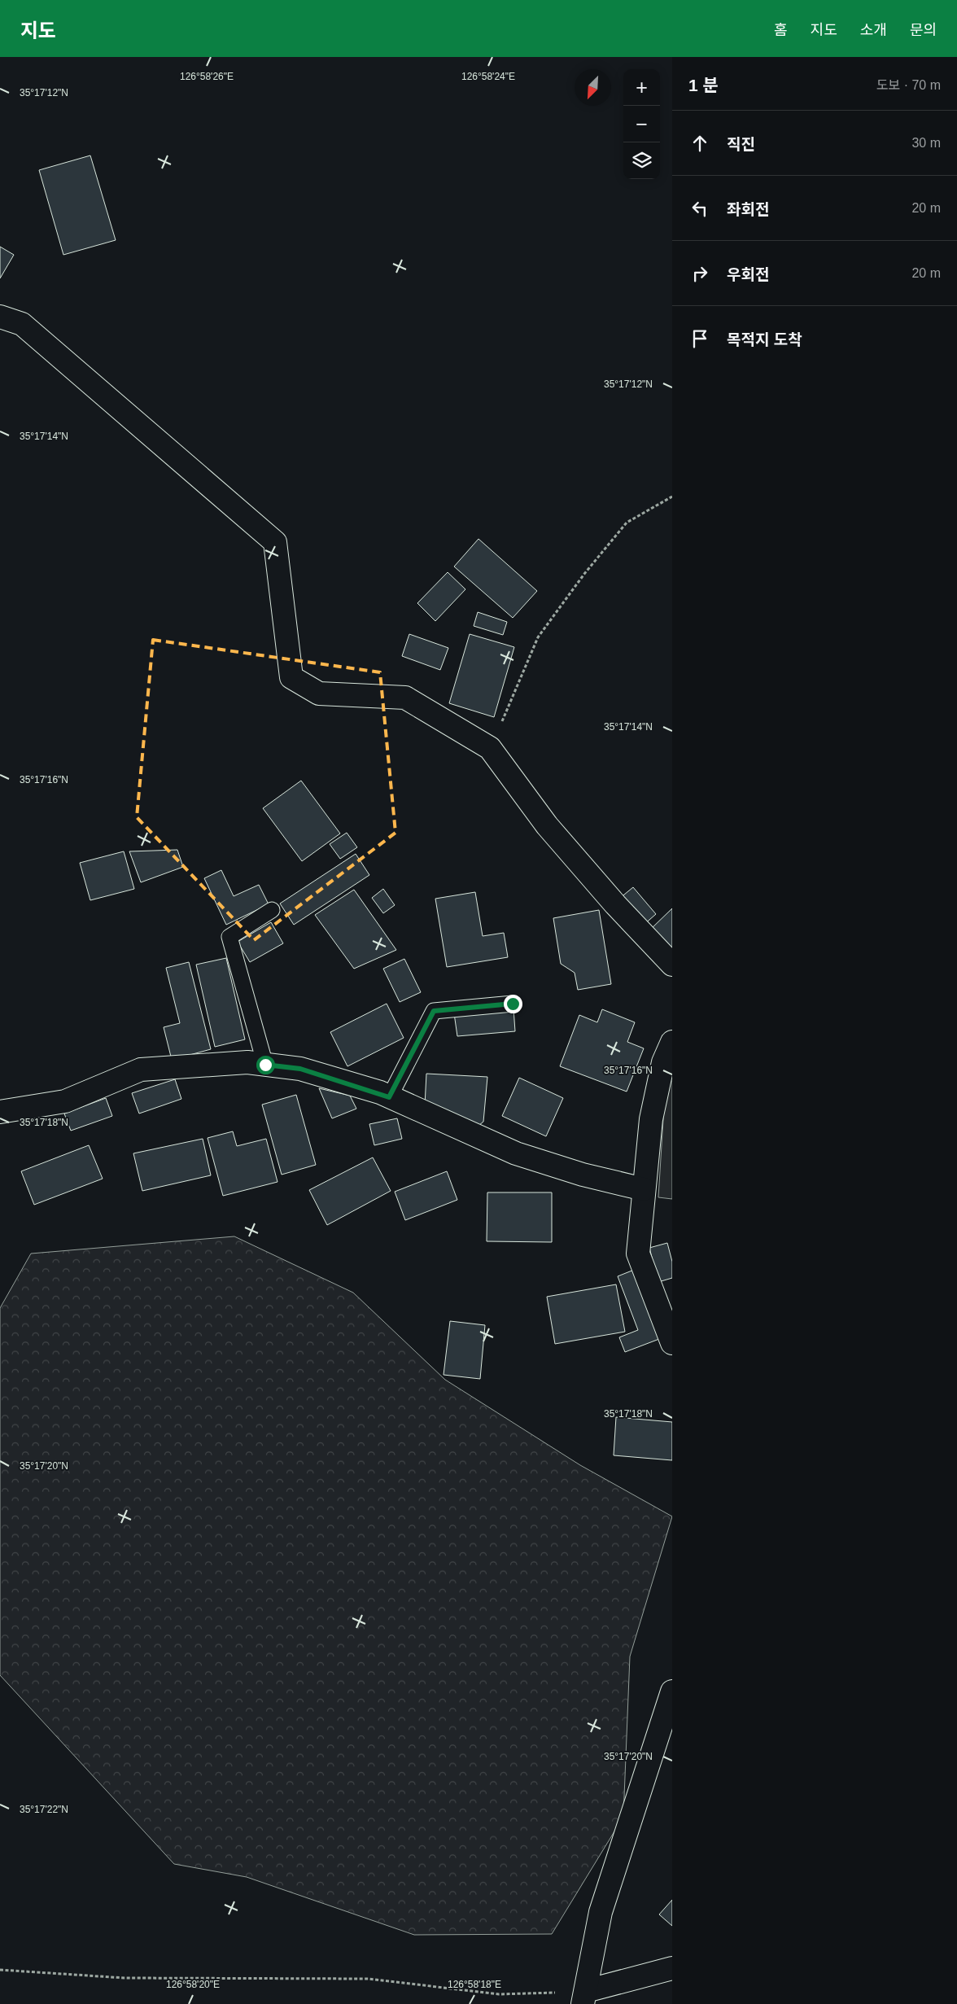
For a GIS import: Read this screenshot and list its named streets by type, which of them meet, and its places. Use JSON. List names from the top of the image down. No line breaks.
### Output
{"north":"bottom left","page":{"header":"지도","nav":["홈","지도","소개","문의"],"heading":["1 분","도보 · 70 m"],"map_buttons":["+","−"],"list":[["직진","30 m"],["좌회전","20 m"],["우회전","20 m"],"목적지 도착"]},"coordinates":["126°58'26\"E","126°58'24\"E","35°17'12\"N","35°17'14\"N","35°17'16\"N","35°17'18\"N","35°17'20\"N","35°17'22\"N","126°58'20\"E","126°58'18\"E"]}
